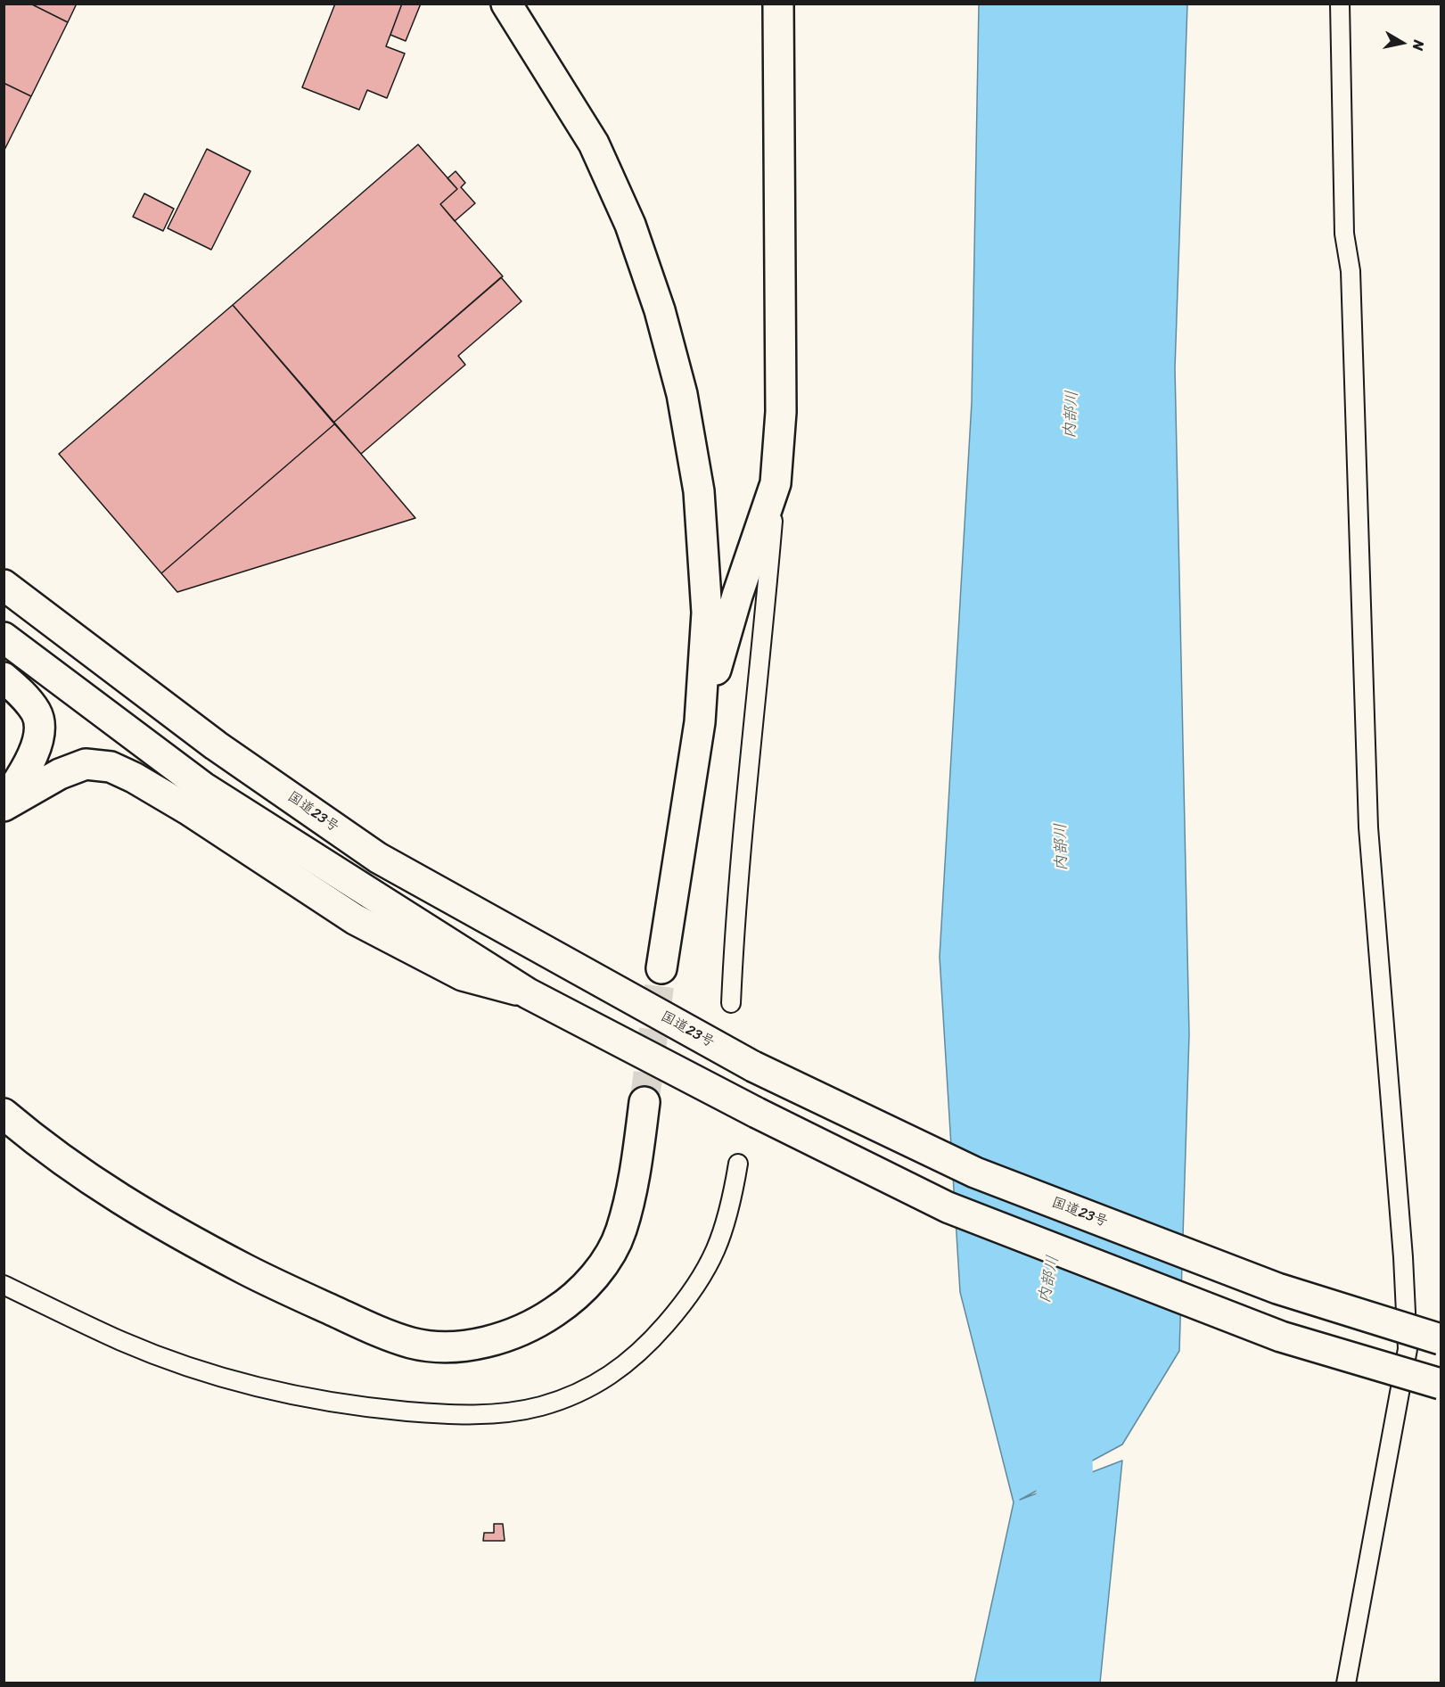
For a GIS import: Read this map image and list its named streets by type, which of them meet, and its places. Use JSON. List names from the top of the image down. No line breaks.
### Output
{"streets":{"main road":["国道23号"]},"water":["内部川"],"north":"right"}
